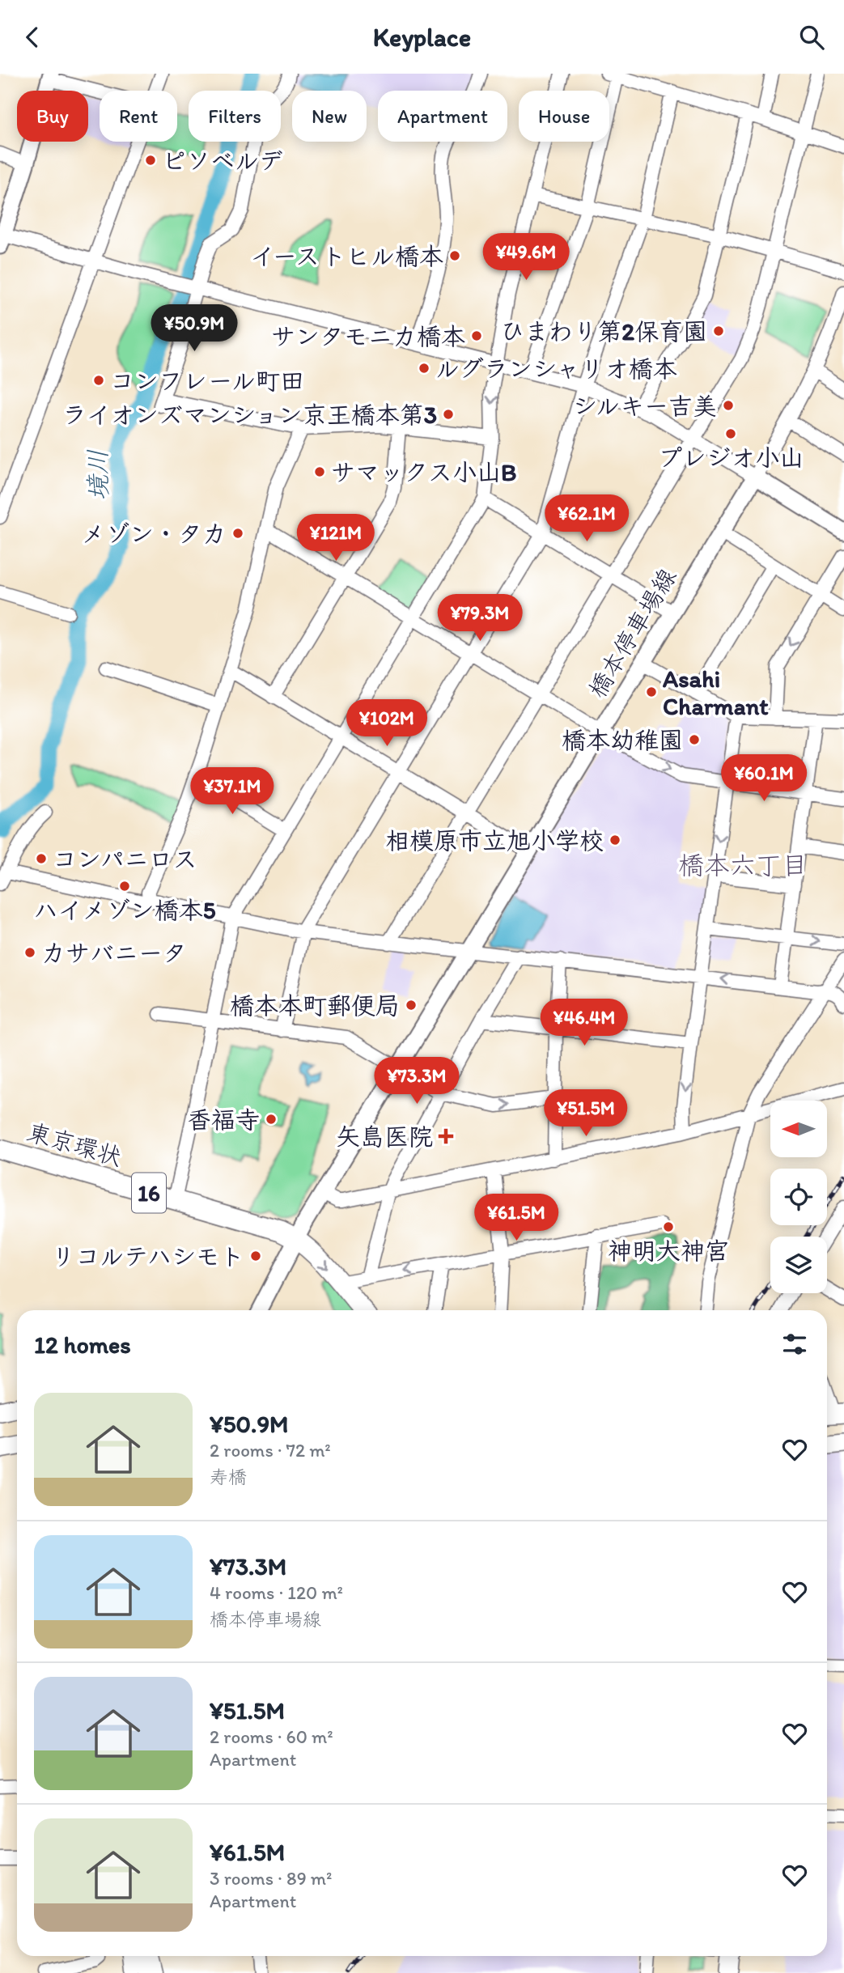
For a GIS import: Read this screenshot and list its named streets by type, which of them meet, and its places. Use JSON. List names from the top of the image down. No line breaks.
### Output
{"streets":{"highway":["東京環状","16"],"main road":["橋本停車場線"]},"crossings":[["橋本停車場線","東京環状"],["橋本停車場線","16"],["東京環状","16"]],"districts":["橋本六丁目"],"water":["境川"],"places":{"other":["ピソベルデ","イーストヒル橋本","ひまわり第2保育園","サンタモニカ橋本","ルグランシャリオ橋本","コンフレール町田","シルキー吉美","ライオンズマンション京王橋本第3","プレジオ小山","サマックス小山B","メゾン・タカ","Asahi Charmant","橋本幼稚園","相模原市立旭小学校","コンパニロス","ハイメゾン橋本5","カサバニータ","橋本本町郵便局","香福寺","神明大神宮","リコルテハシモト"],"health":["矢島医院"]},"north":"left","page":{"header":"Keyplace","chip":["Buy","Rent","Filters","New","Apartment","House"],"price":["¥49.6M","¥50.9M","¥62.1M","¥121M","¥79.3M","¥102M","¥60.1M","¥37.1M","¥46.4M","¥73.3M","¥51.5M","¥61.5M"],"heading":"12 homes","list":[{"name":"¥50.9M","note":"2 rooms · 72 m² · 寿橋"},{"name":"¥73.3M","note":"4 rooms · 120 m² · 橋本停車場線"},{"name":"¥51.5M","note":"2 rooms · 60 m² · Apartment"},{"name":"¥61.5M","note":"3 rooms · 89 m² · Apartment"}]}}
